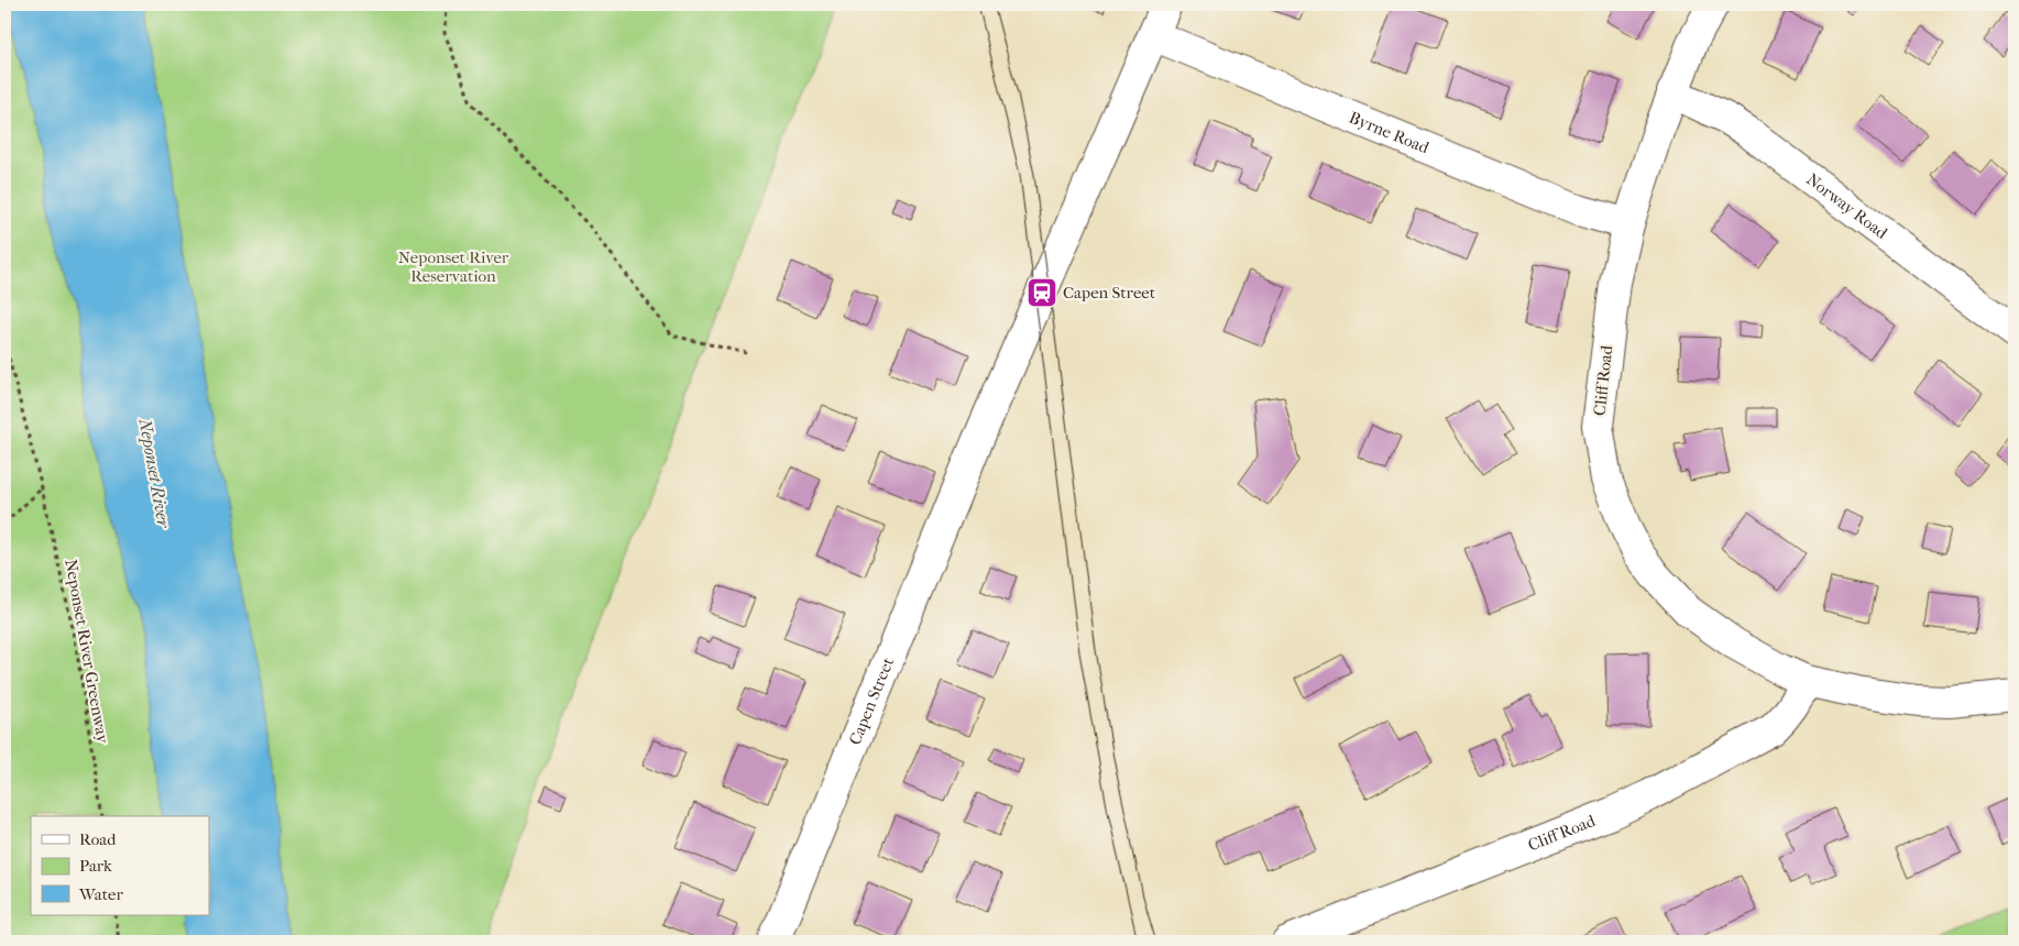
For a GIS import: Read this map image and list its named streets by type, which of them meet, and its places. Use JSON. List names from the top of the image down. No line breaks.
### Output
{"streets":{"street":["Byrne Road","Norway Road","Cliff Road","Capen Street"],"path":["Neponset River Greenway"]},"crossings":[["Byrne Road","Cliff Road"],["Byrne Road","Capen Street"],["Norway Road","Cliff Road"]],"water":["Neponset River"],"parks":["Neponset River Reservation"],"places":{"station":["Capen Street"]},"legend":["Road","Park","Water"]}
